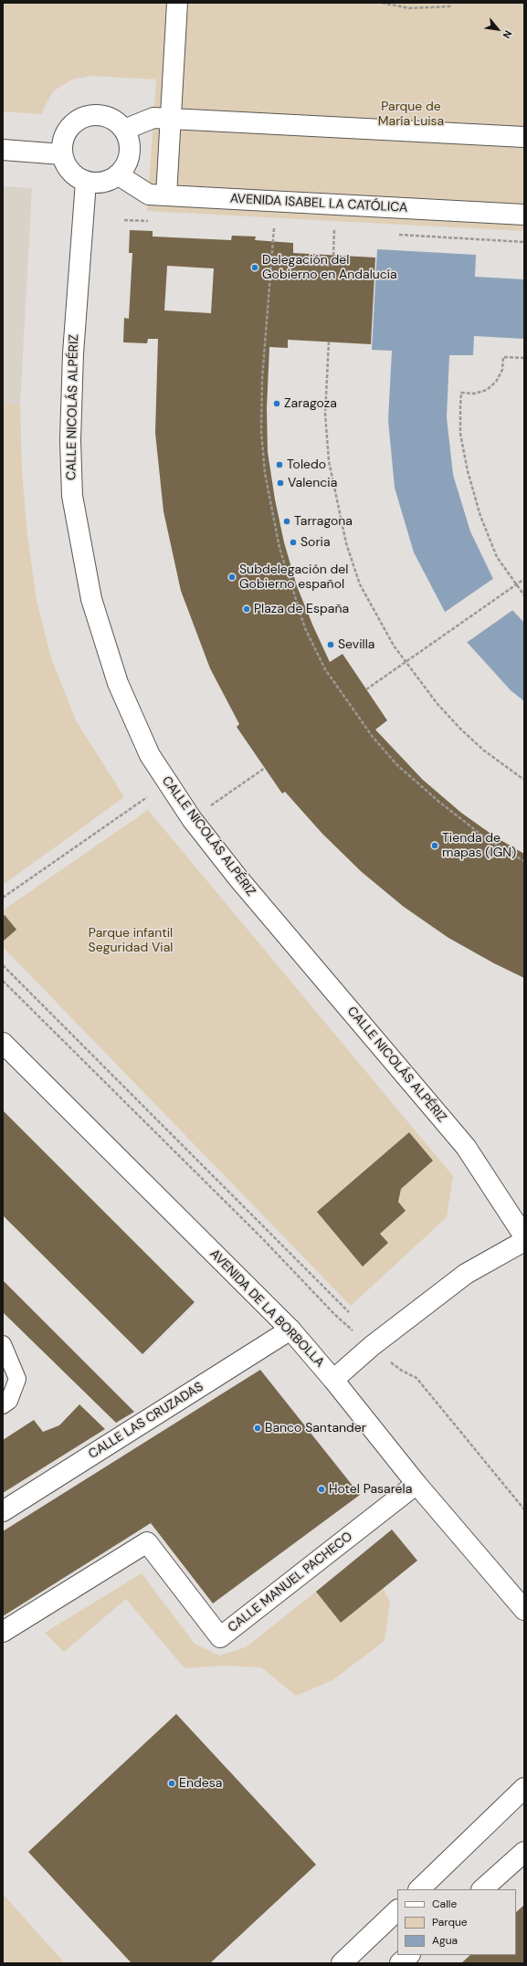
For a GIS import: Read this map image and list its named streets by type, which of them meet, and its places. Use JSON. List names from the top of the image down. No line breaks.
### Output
{"streets":{"street":["AVENIDA ISABEL LA CATÓLICA","CALLE NICOLÁS ALPÉRIZ","AVENIDA DE LA BORBOLLA","CALLE LAS CRUZADAS","CALLE MANUEL PACHECO"]},"crossings":[["AVENIDA ISABEL LA CATÓLICA","CALLE NICOLÁS ALPÉRIZ"],["AVENIDA DE LA BORBOLLA","CALLE LAS CRUZADAS"],["AVENIDA DE LA BORBOLLA","CALLE MANUEL PACHECO"]],"parks":["Parque de María Luisa","Parque infantil Seguridad Vial"],"places":["Delegación del Gobierno en Andalucía","Zaragoza","Toledo","Valencia","Tarragona","Soria","Subdelegación del Gobierno español","Plaza de España","Sevilla","Tienda de mapas (IGN)","Banco Santander","Hotel Pasarela","Endesa"],"legend":["Calle","Parque","Agua"],"north":"bottom right"}
